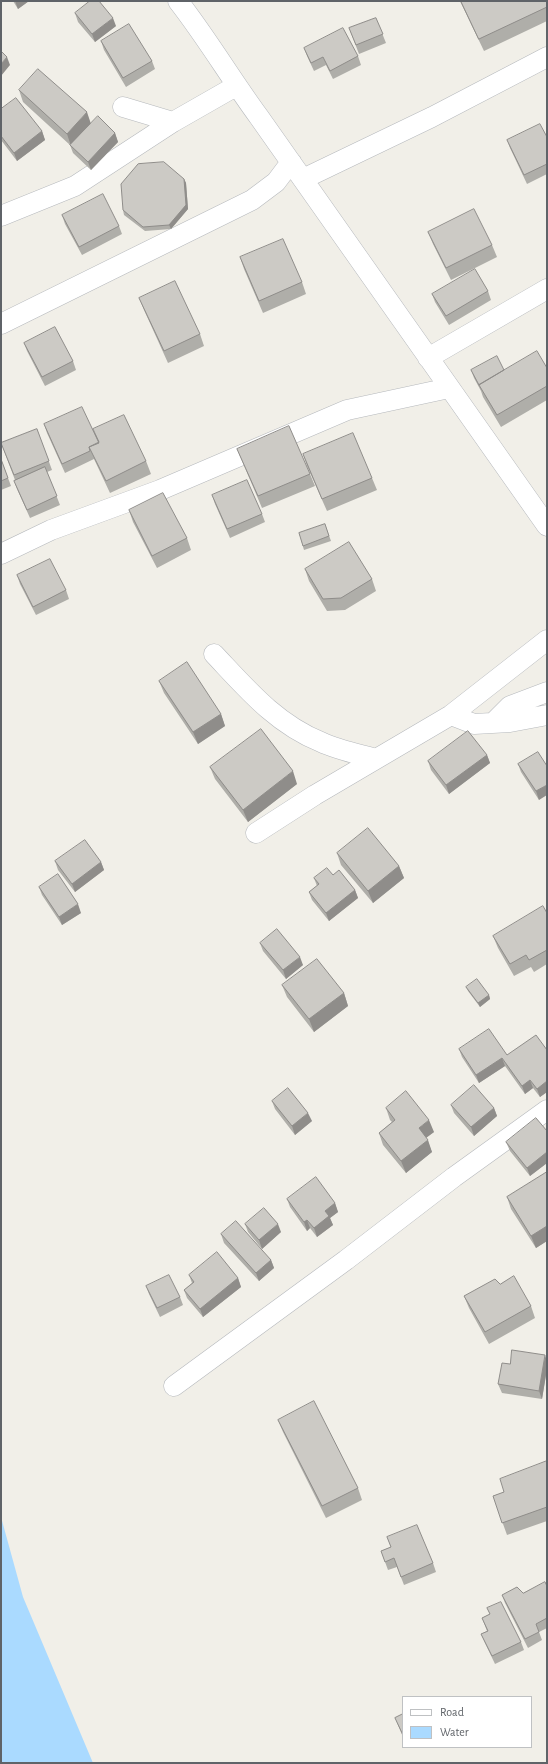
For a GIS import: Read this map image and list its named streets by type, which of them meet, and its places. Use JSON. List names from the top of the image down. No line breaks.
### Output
{"legend":["Road","Water"]}
